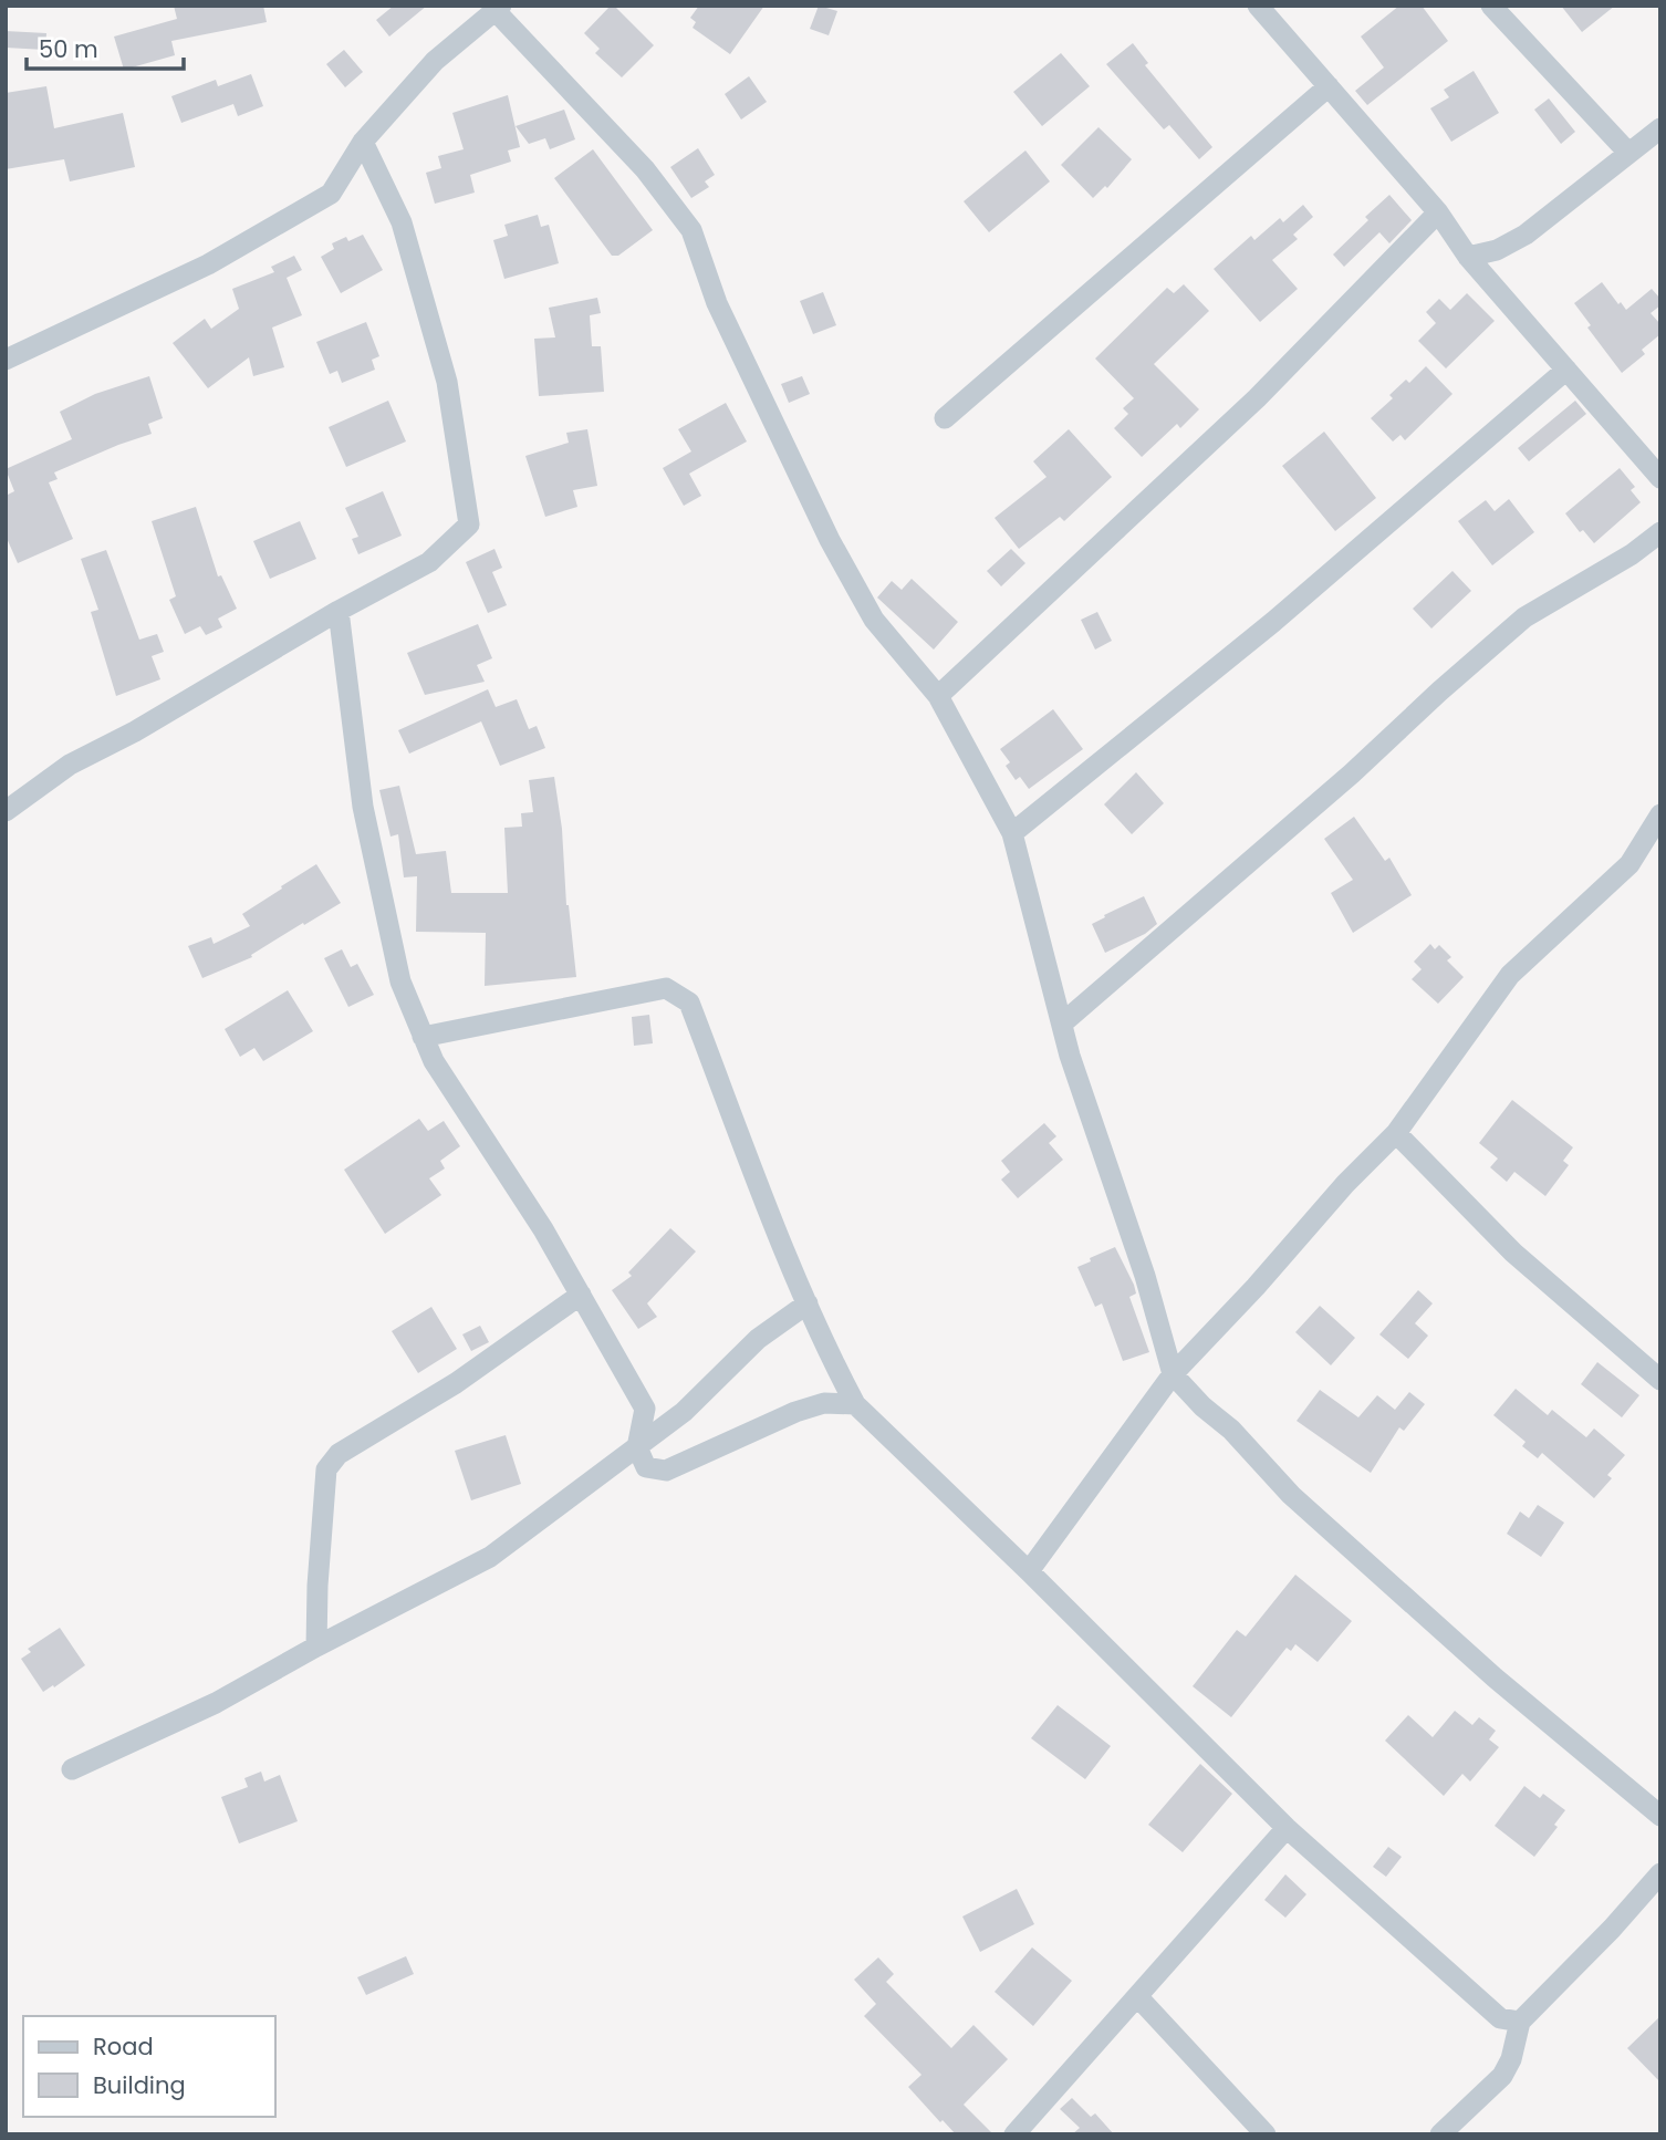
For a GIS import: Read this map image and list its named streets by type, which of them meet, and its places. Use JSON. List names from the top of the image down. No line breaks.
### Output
{"legend":["Road","Building"],"scale_bar":"50 m"}
